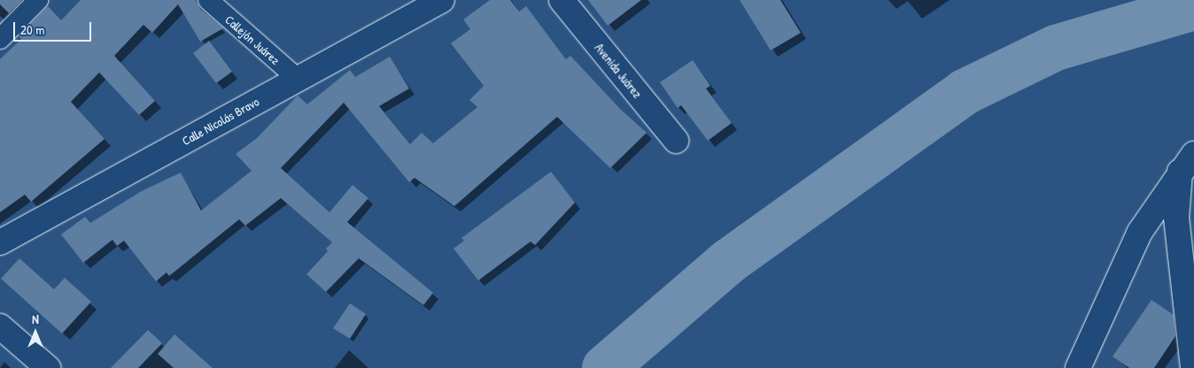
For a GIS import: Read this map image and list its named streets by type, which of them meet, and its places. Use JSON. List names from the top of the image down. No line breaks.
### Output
{"streets":{"street":["Callejón Juárez","Avenida Juárez","Calle Nicolás Bravo"]},"crossings":[["Callejón Juárez","Calle Nicolás Bravo"]],"scale_bar":"20 m","north":"top"}
